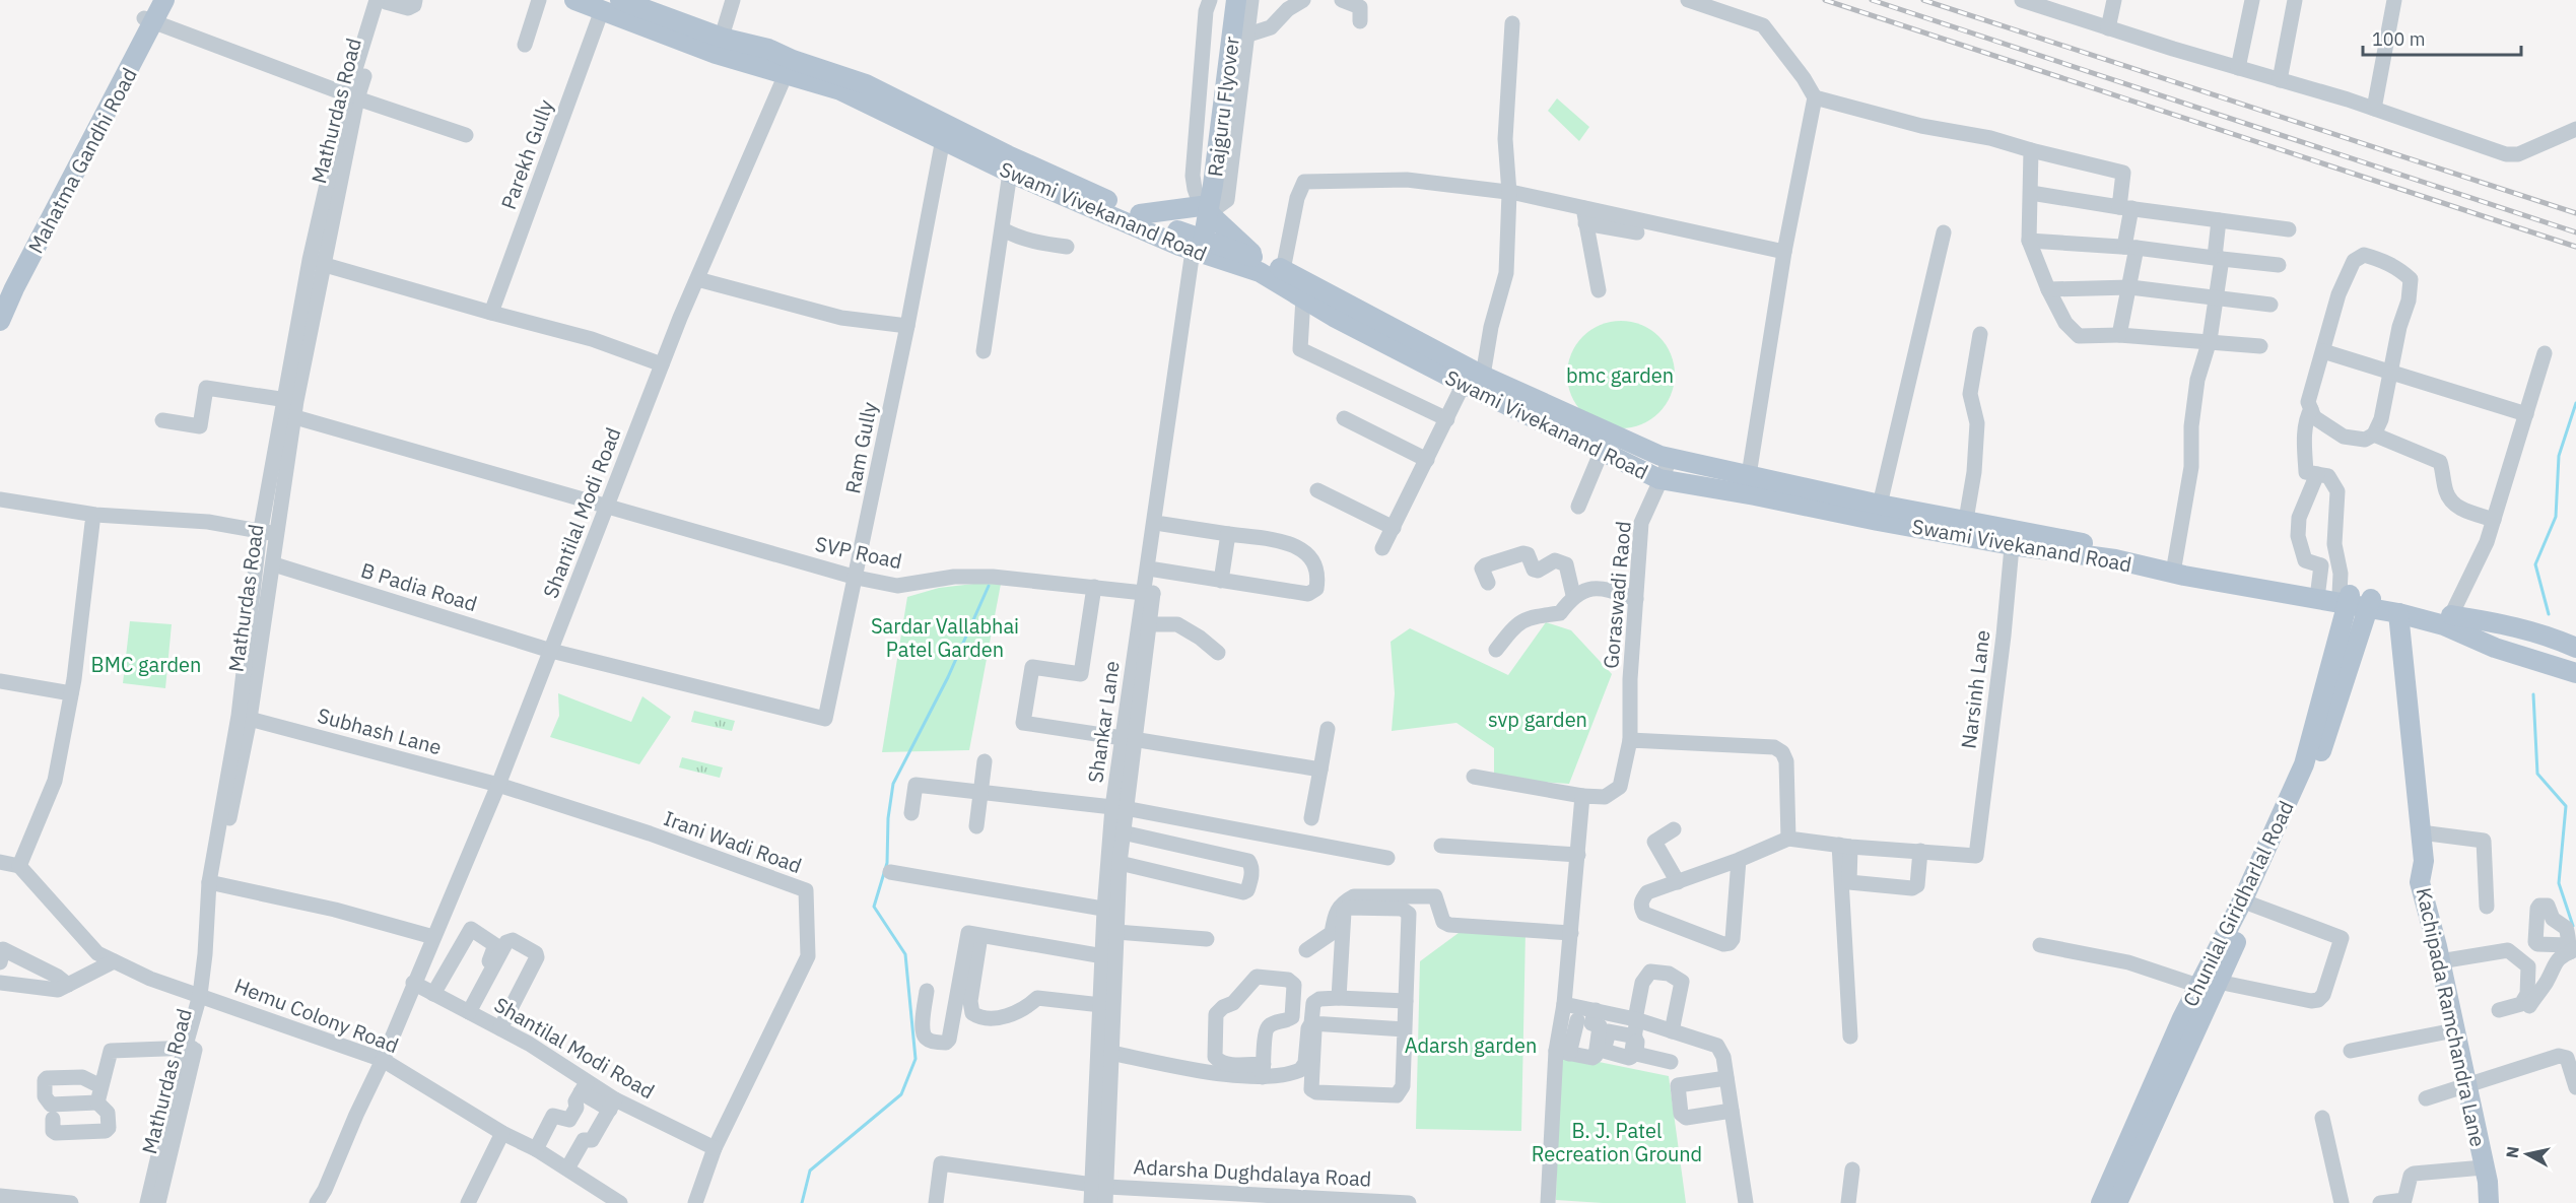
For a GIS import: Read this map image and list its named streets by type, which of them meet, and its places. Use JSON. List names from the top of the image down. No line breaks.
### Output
{"streets":{"main road":["Rajguru Flyover","Mahatma Gandhi Road","Swami Vivekanand Road","Chunilal Giridharlal Road","Kachipada Ramchandra Lane"],"street":["Mathurdas Road","Parekh Gully","Ram Gully","Shantilal Modi Road","SVP Road","B Padia Road","Goraswadi Raod","Narsinh Lane","Shankar Lane","Subhash Lane","Irani Wadi Road","Hemu Colony Road","Adarsha Dughdalaya Road"]},"crossings":[["Rajguru Flyover","Swami Vivekanand Road"],["Rajguru Flyover","Shankar Lane"],["Mathurdas Road","SVP Road"],["Mathurdas Road","B Padia Road"],["Mathurdas Road","Subhash Lane"],["Mathurdas Road","Hemu Colony Road"],["Parekh Gully","Swami Vivekanand Road"],["Swami Vivekanand Road","Ram Gully"],["Swami Vivekanand Road","Shantilal Modi Road"],["Swami Vivekanand Road","Goraswadi Raod"],["Swami Vivekanand Road","Narsinh Lane"],["Swami Vivekanand Road","Shankar Lane"],["Swami Vivekanand Road","Chunilal Giridharlal Road"],["Swami Vivekanand Road","Kachipada Ramchandra Lane"],["Ram Gully","Shantilal Modi Road"],["Ram Gully","SVP Road"],["Ram Gully","B Padia Road"],["Shantilal Modi Road","SVP Road"],["Shantilal Modi Road","B Padia Road"],["Shantilal Modi Road","Subhash Lane"],["Shantilal Modi Road","Irani Wadi Road"],["Shantilal Modi Road","Hemu Colony Road"],["SVP Road","Shankar Lane"],["Shankar Lane","Adarsha Dughdalaya Road"],["Subhash Lane","Irani Wadi Road"]],"parks":["bmc garden","Sardar Vallabhai Patel Garden","BMC garden","svp garden","Adarsh garden","B. J. Patel Recreation Ground"],"scale_bar":"100 m","north":"left"}
